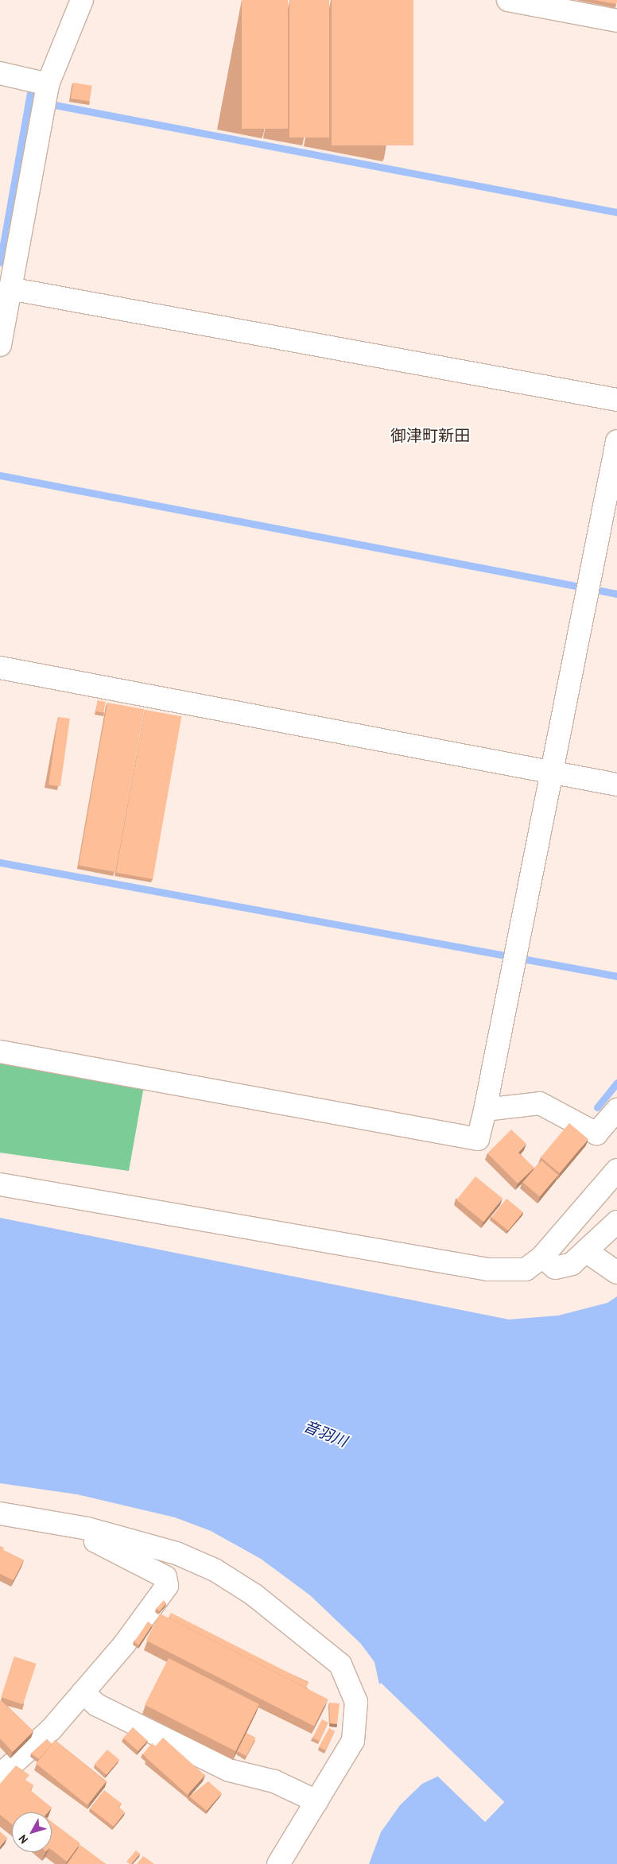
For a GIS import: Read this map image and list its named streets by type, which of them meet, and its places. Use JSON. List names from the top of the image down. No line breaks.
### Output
{"districts":["御津町新田"],"water":["音羽川"],"north":"bottom left"}
